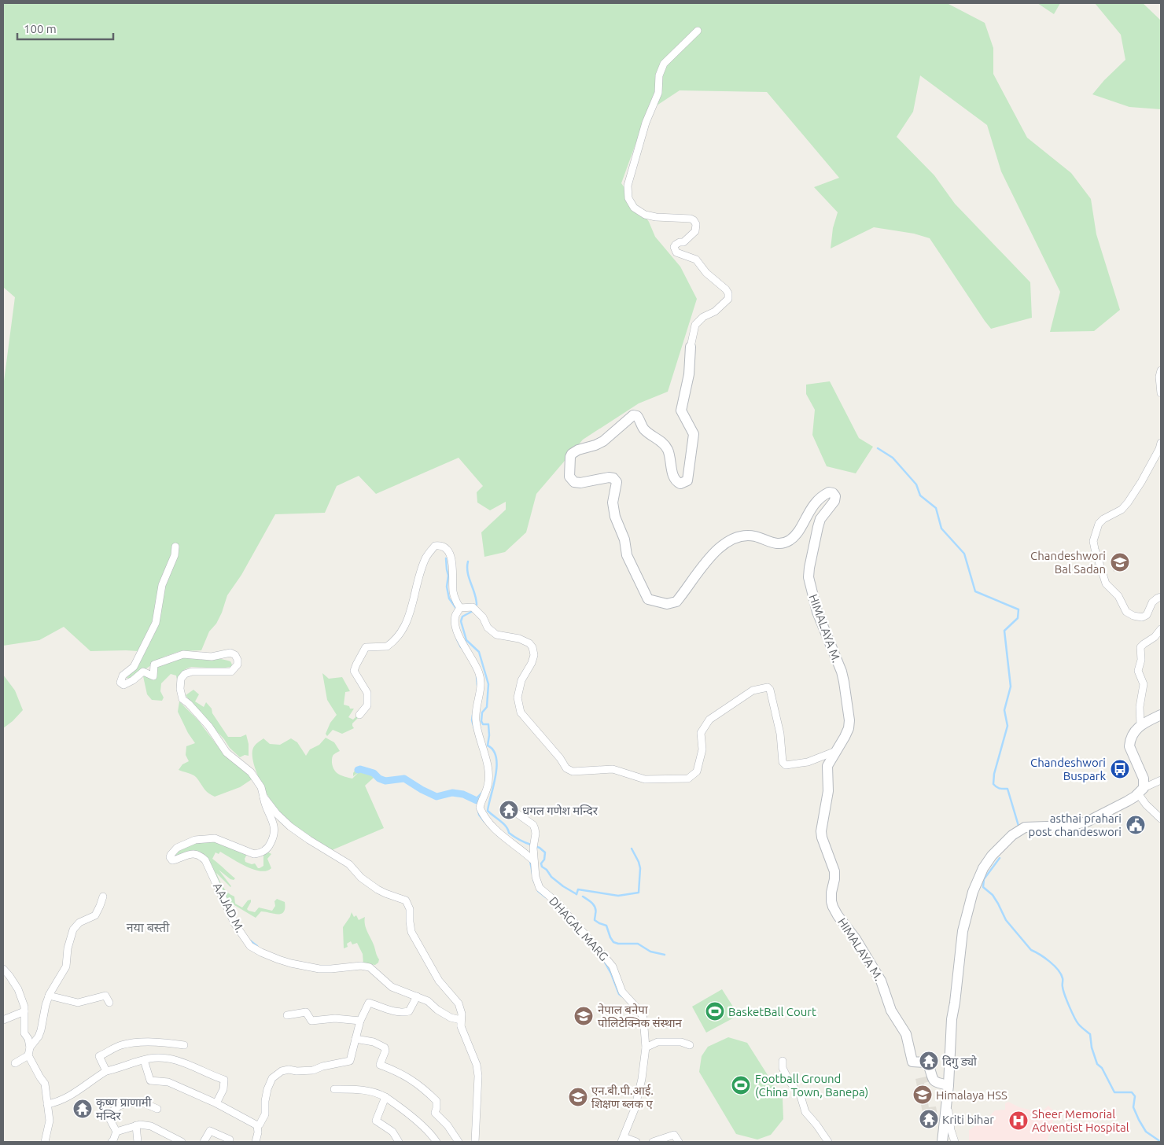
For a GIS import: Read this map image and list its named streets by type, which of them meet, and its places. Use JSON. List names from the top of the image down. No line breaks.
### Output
{"streets":{"street":["HIMALAYA M.","AAJAD M.","DHAGAL MARG"]},"districts":["नया बस्ती"],"places":{"school or university":["Chandeshwori Bal Sadan","नेपाल बनेपा पोलिटेक्निक संस्थान","Himalaya HSS","एन.बी.पी.आई. शिक्षण ब्लक ए"],"bus stop":["Chandeshwori Buspark"],"temple":["धगल गणेश मन्दिर","दिगु ड्यो","कृष्ण प्राणामी मन्दिर","Kriti bihar"],"public building":["asthai prahari post chandeswori"],"sports":["BasketBall Court","Football Ground (China Town, Banepa)"],"hospital":["Sheer Memorial Adventist Hospital"]},"scale_bar":"100 m"}
